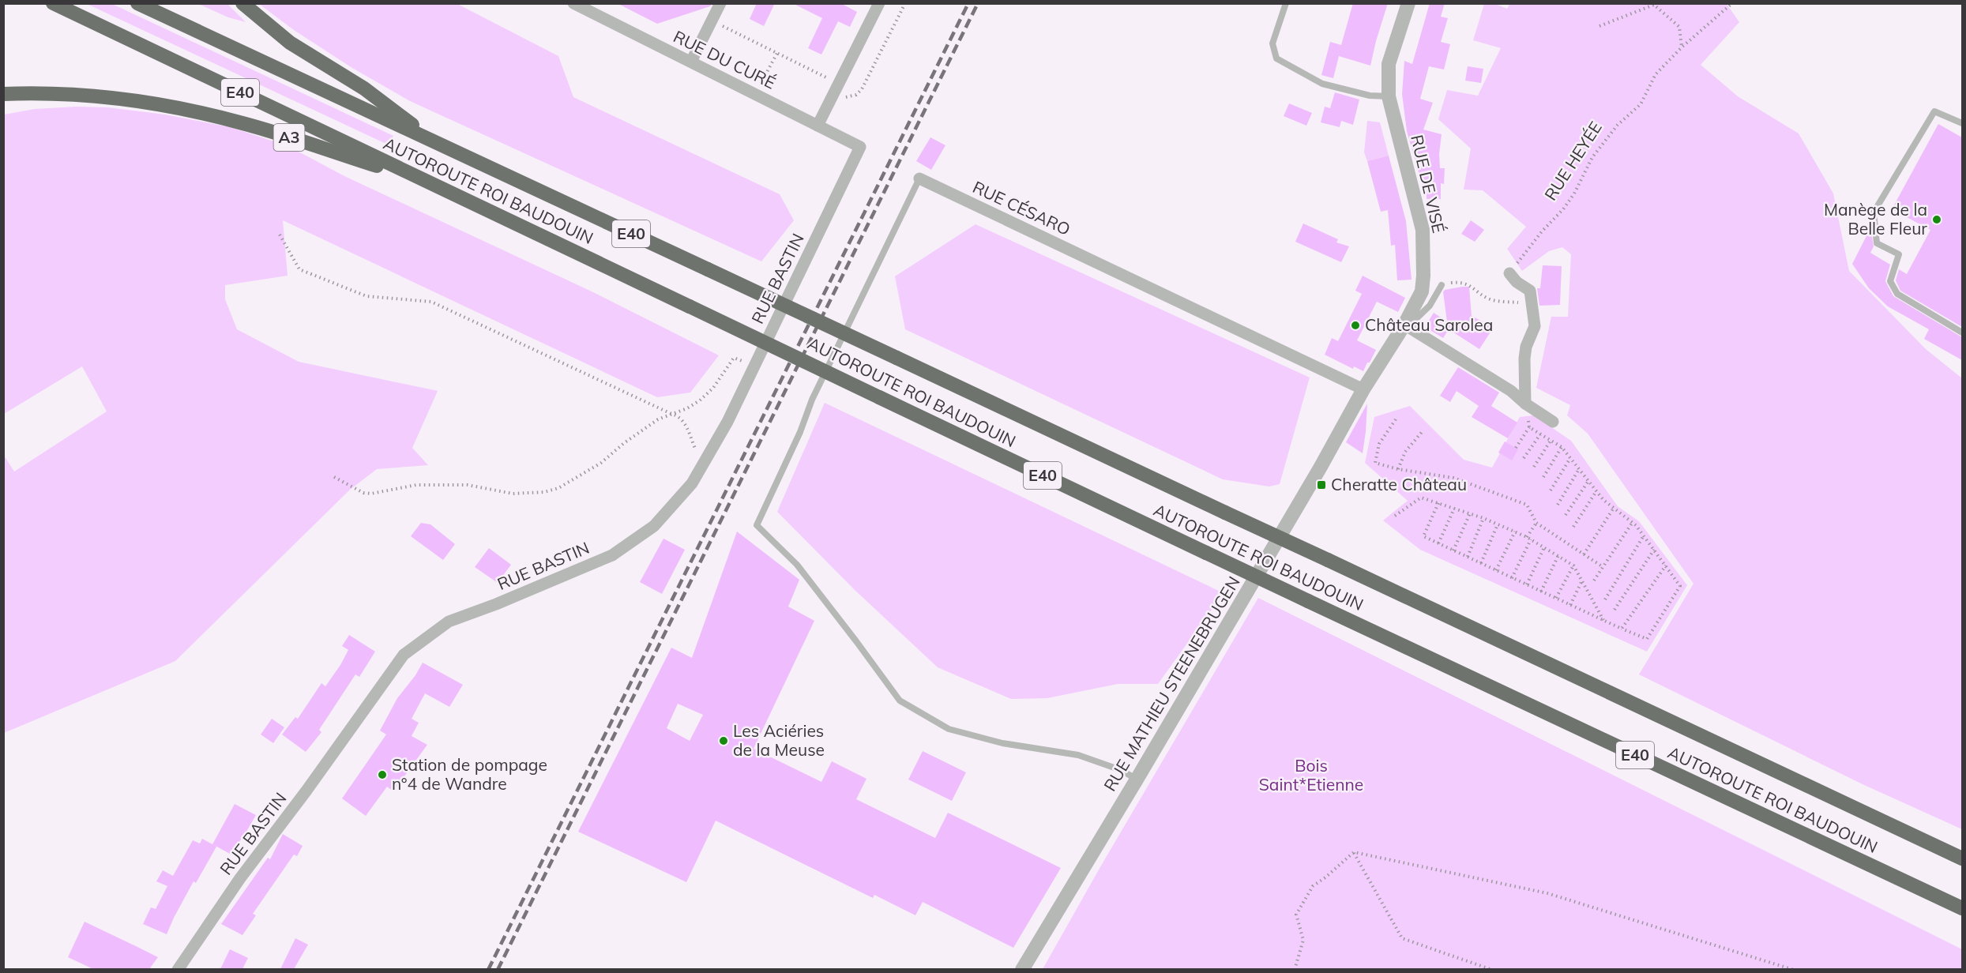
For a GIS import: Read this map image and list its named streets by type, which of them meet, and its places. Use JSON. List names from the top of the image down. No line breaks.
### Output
{"streets":{"highway":["E40","A3","AUTOROUTE ROI BAUDOUIN"],"street":["RUE DU CURÉ","RUE DE VISÉ","RUE CÉSARO","RUE BASTIN","RUE MATHIEU STEENEBRUGEN"],"path":["RUE HEYÉE"]},"crossings":[["RUE DU CURÉ","RUE BASTIN"],["A3","AUTOROUTE ROI BAUDOUIN"],["RUE DE VISÉ","RUE CÉSARO"],["RUE DE VISÉ","RUE MATHIEU STEENEBRUGEN"],["RUE CÉSARO","RUE MATHIEU STEENEBRUGEN"]],"parks":["Bois Saint*Etienne"],"places":{"other":["Manège de la Belle Fleur","Château Sarolea","Les Aciéries de la Meuse","Station de pompage n°4 de Wandre"],"transit":["Cheratte Château"]}}
